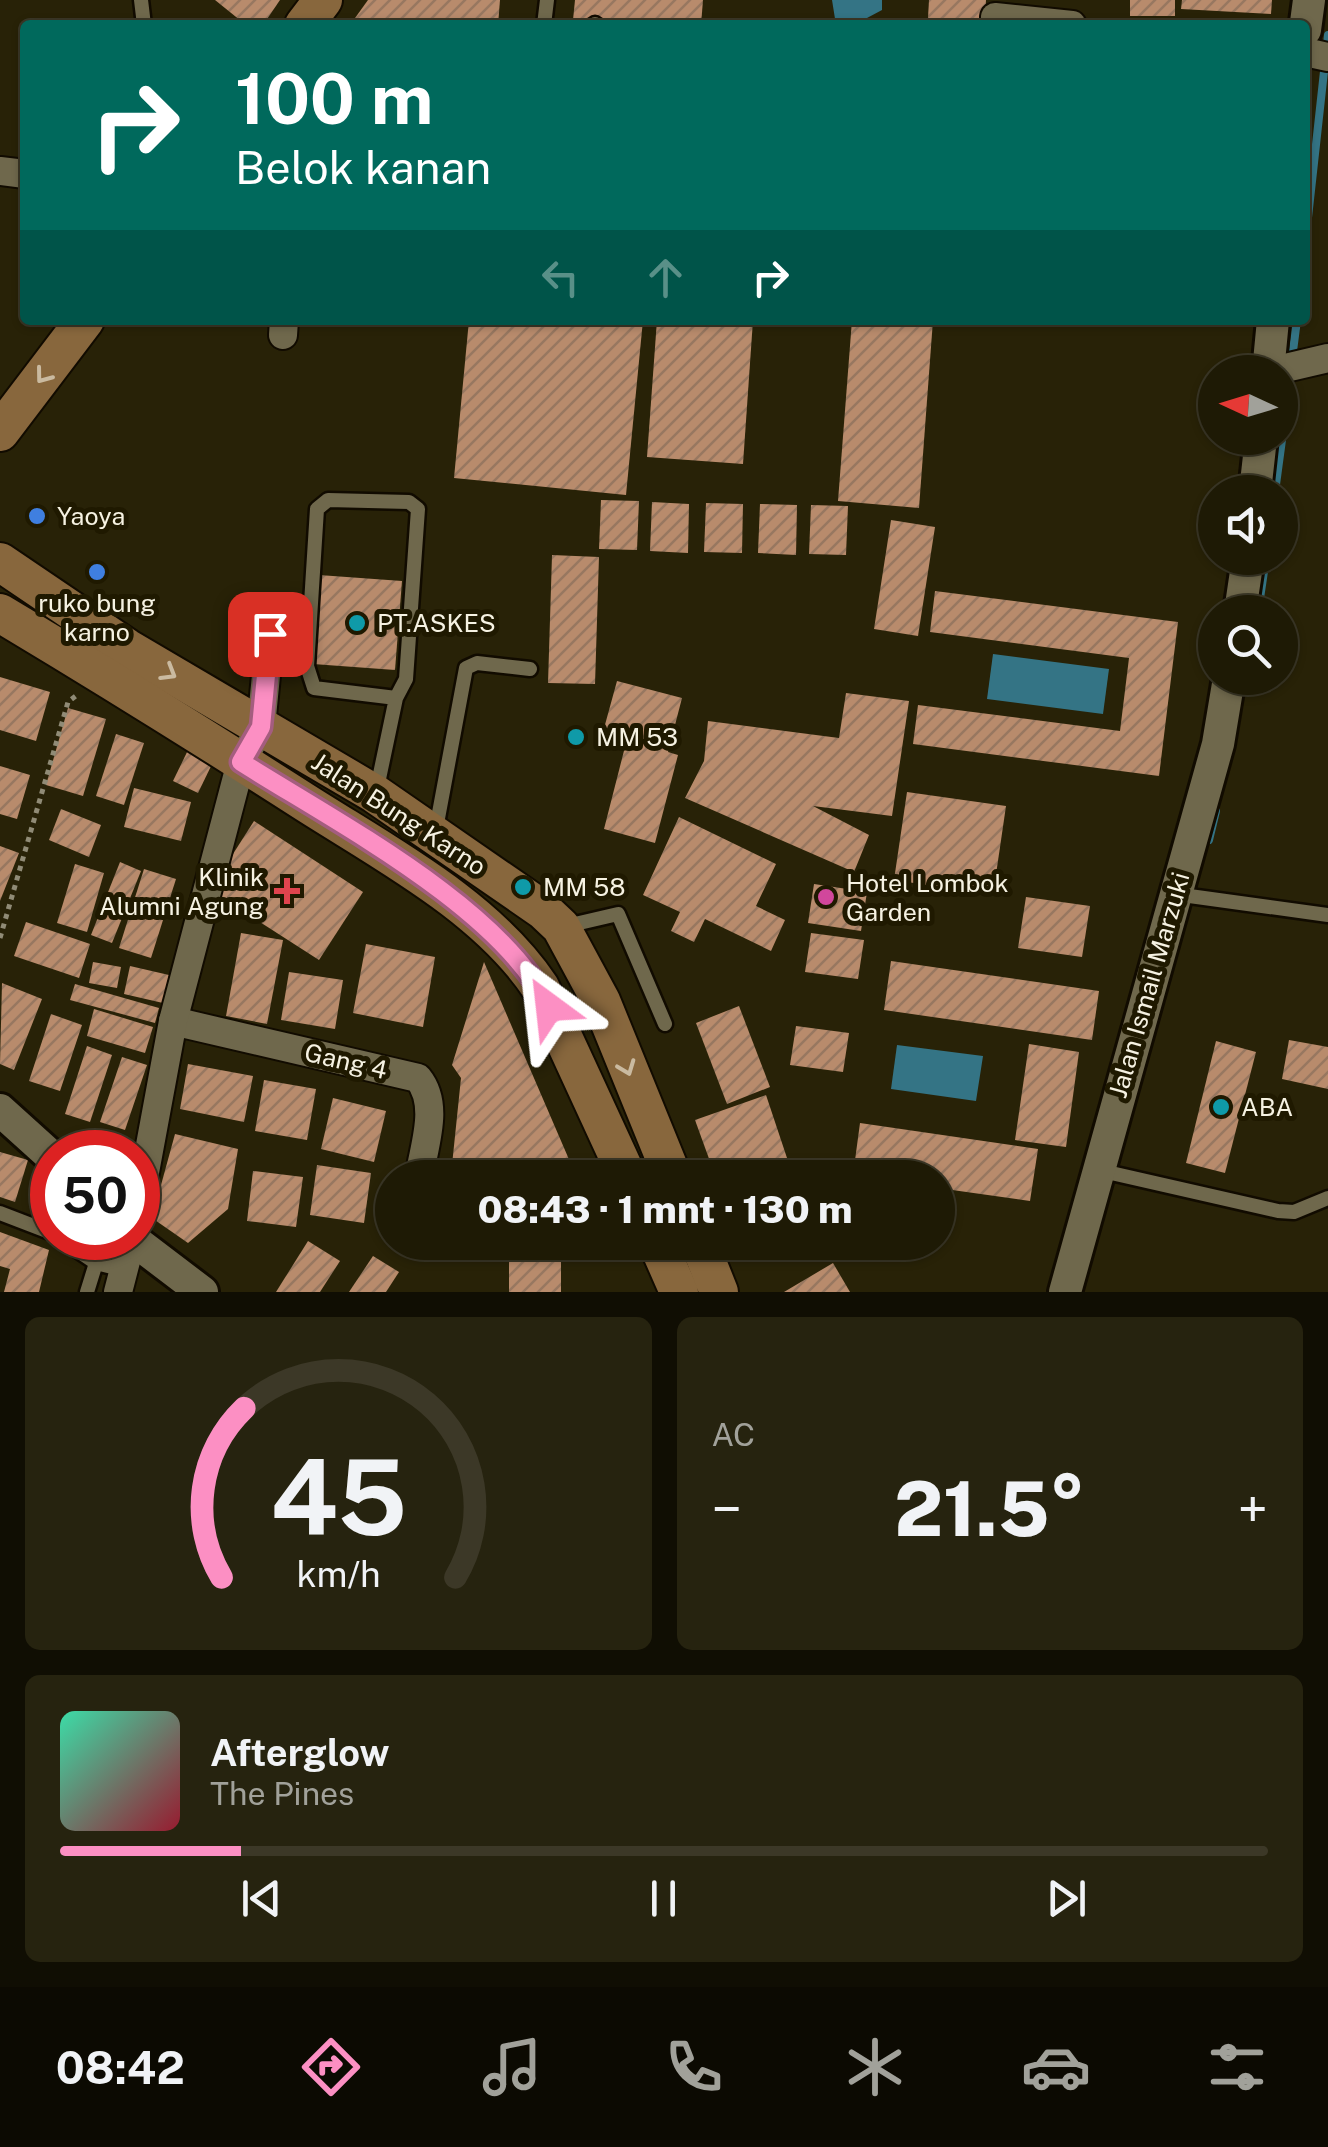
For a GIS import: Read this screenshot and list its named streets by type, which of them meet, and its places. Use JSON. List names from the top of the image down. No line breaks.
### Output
{"streets":{"main road":["Jalan Bung Karno"],"street":["Jalan Ismail Marzuki","Gang 4"]},"places":{"other":["Yaoya","ruko bung karno","PT.ASKES","MM 53","MM 58","Hotel Lombok Garden","ABA"],"health":["Klinik Alumni Agung"]},"north":"left","page":{"turn":["100 m","Belok kanan"],"limit":"50","trip":"08:43 · 1 mnt · 130 m","tile":"AC","heat":["−","21.5°","+"],"song":["Afterglow","The Pines"],"tabs":"08:42","gauge":["45","km/h"]}}
